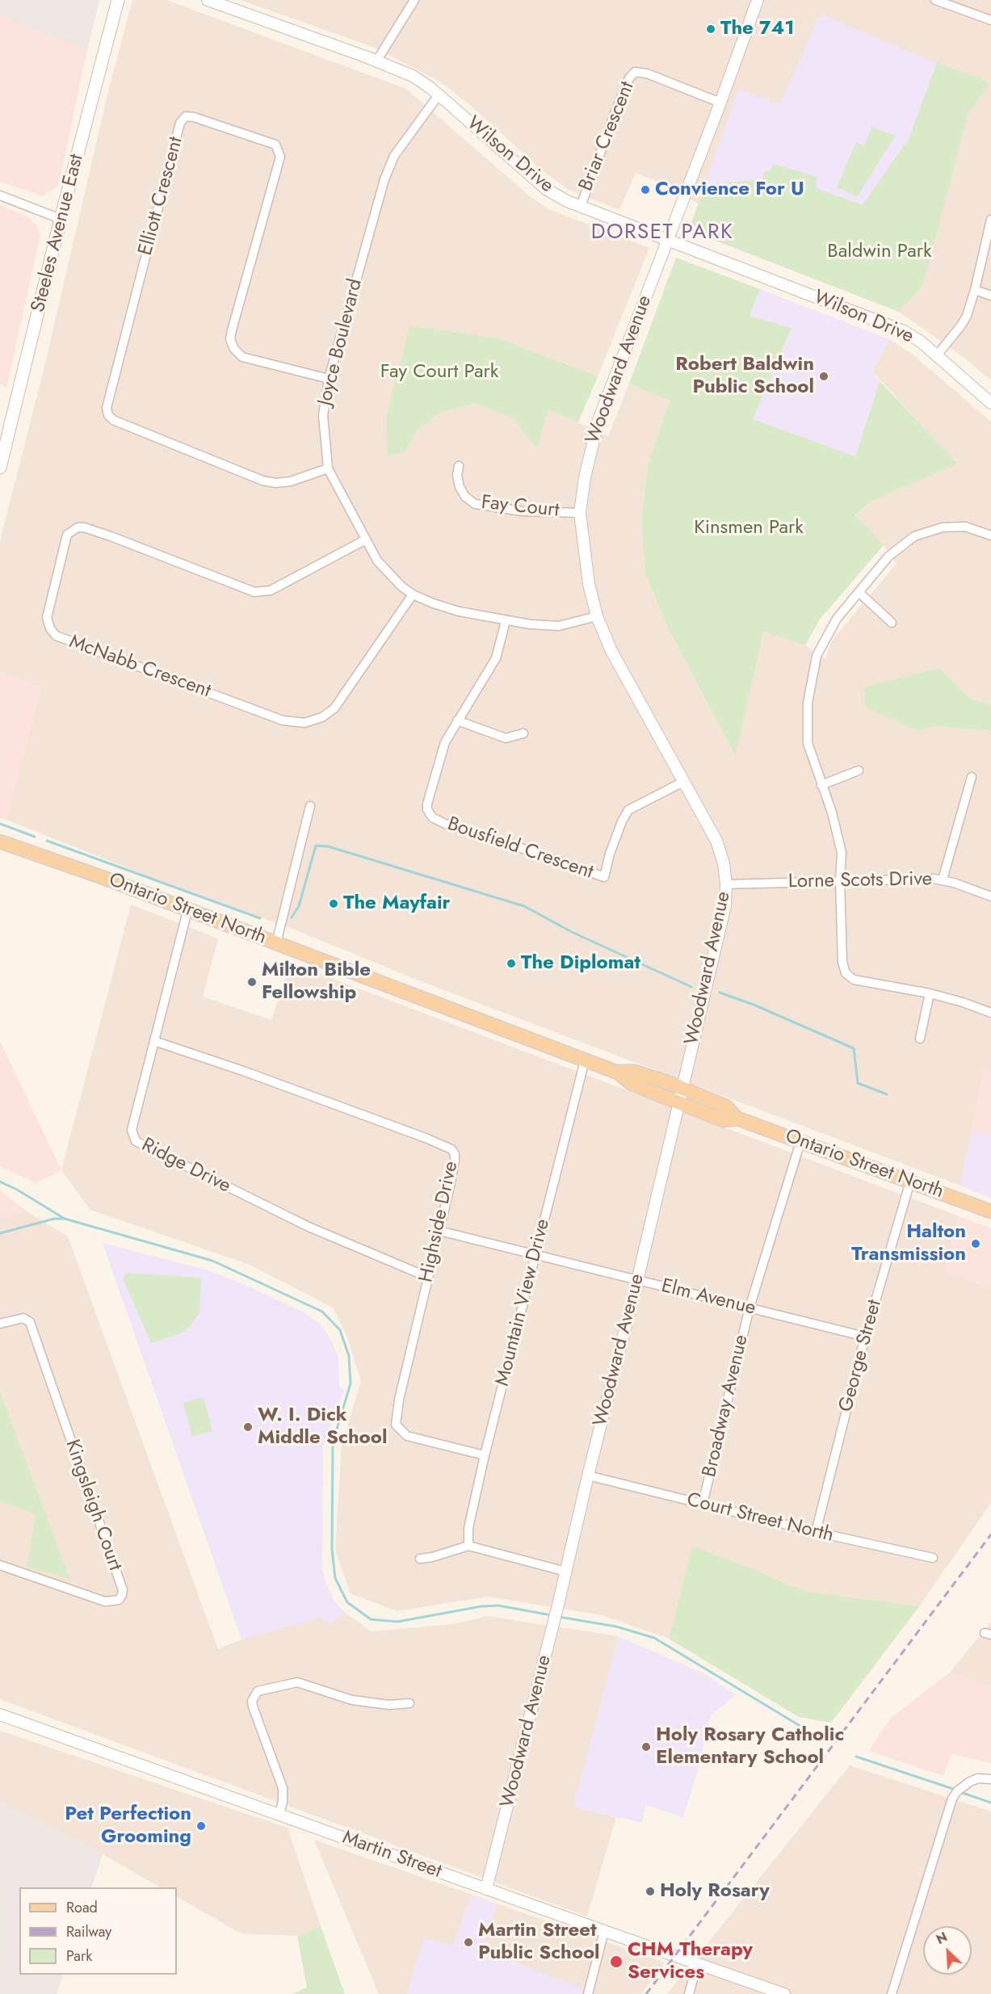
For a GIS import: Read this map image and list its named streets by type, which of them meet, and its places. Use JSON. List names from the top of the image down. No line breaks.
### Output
{"streets":{"main road":["Steeles Avenue East","Ontario Street North"],"street":["Briar Crescent","Wilson Drive","Elliott Crescent","Joyce Boulevard","Woodward Avenue","Fay Court","McNabb Crescent","Bousfield Crescent","Lorne Scots Drive","Ridge Drive","Highside Drive","Elm Avenue","Mountain View Drive","George Street","Broadway Avenue","Kingsleigh Court","Court Street North","Martin Street"]},"crossings":[["Briar Crescent","Wilson Drive"],["Briar Crescent","Woodward Avenue"],["Wilson Drive","Joyce Boulevard"],["Wilson Drive","Woodward Avenue"],["Elliott Crescent","Joyce Boulevard"],["Joyce Boulevard","Woodward Avenue"],["Joyce Boulevard","McNabb Crescent"],["Joyce Boulevard","Bousfield Crescent"],["Woodward Avenue","Fay Court"],["Woodward Avenue","Bousfield Crescent"],["Woodward Avenue","Lorne Scots Drive"],["Woodward Avenue","Ontario Street North"],["Woodward Avenue","Elm Avenue"],["Woodward Avenue","Court Street North"],["Woodward Avenue","Martin Street"],["Ontario Street North","Ridge Drive"],["Ontario Street North","Mountain View Drive"],["Ontario Street North","George Street"],["Ontario Street North","Broadway Avenue"],["Ridge Drive","Highside Drive"],["Highside Drive","Elm Avenue"],["Highside Drive","Mountain View Drive"],["Elm Avenue","Mountain View Drive"],["Elm Avenue","George Street"],["Elm Avenue","Broadway Avenue"],["George Street","Court Street North"],["Broadway Avenue","Court Street North"]],"districts":["DORSET PARK"],"parks":["Baldwin Park","Fay Court Park","Kinsmen Park"],"places":["The 741","Convience For U","Robert Baldwin Public School","The Mayfair","The Diplomat","Milton Bible Fellowship","Halton Transmission","W. I. Dick Middle School","Holy Rosary Catholic Elementary School","Pet Perfection Grooming","Holy Rosary","Martin Street Public School","CHM Therapy Services"],"legend":["Road","Railway","Park"],"north":"top left"}
